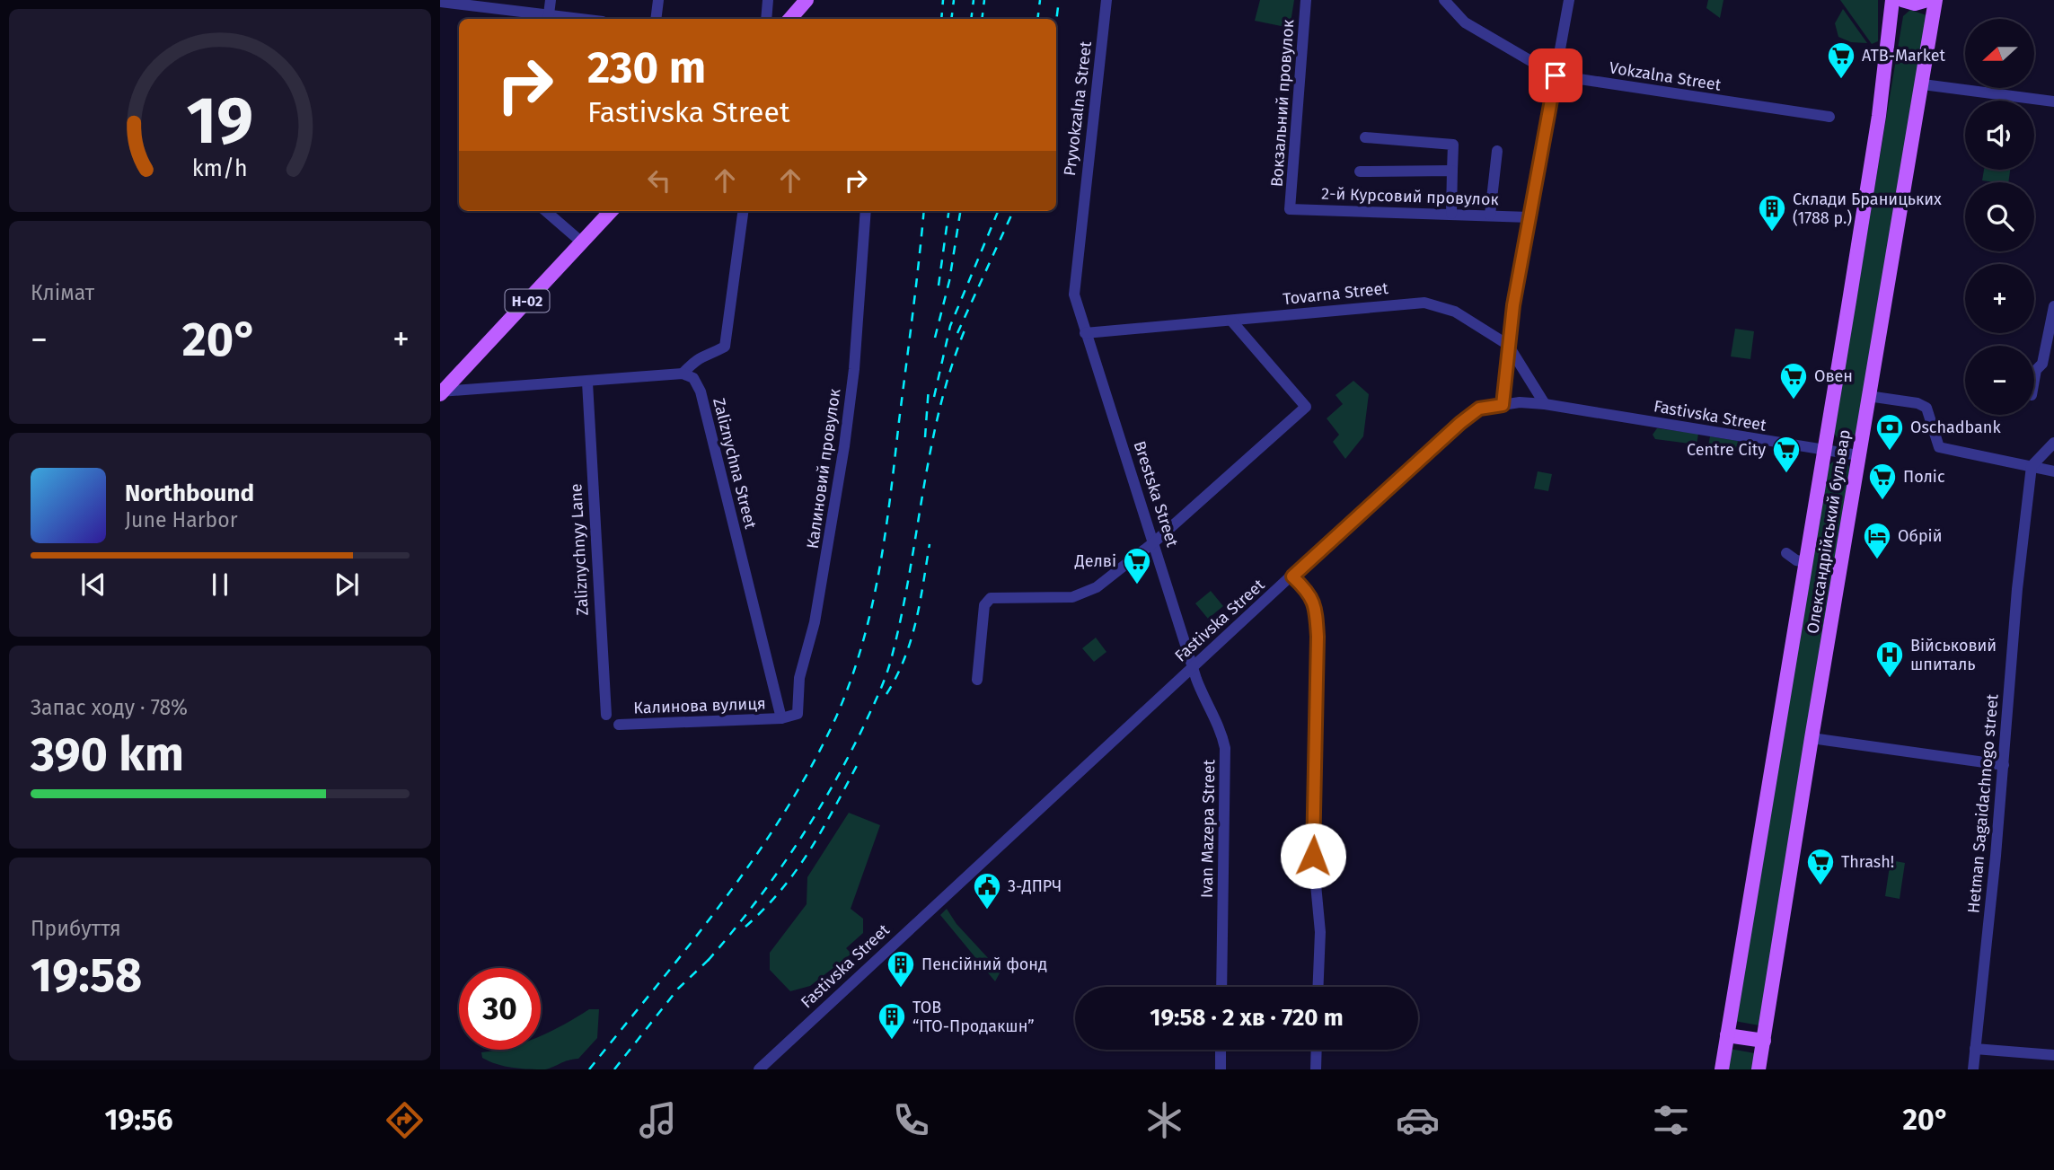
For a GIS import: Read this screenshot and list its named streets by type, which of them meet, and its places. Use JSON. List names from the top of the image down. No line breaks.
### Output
{"streets":{"main road":["Н-02","Олександрійський бульвар"],"street":["Vokzalna Street","Вокзальний провулок","Pryvokzalna Street","2-й Курсовий провулок","Tovarna Street","Fastivska Street","Zaliznychna Street","Калиновий провулок","Brestska Street","Zaliznychnyy Lane","Калинова вулиця","Hetman Sagaidachnogo street","Ivan Mazepa Street"]},"crossings":[["Вокзальний провулок","2-й Курсовий провулок"],["Pryvokzalna Street","Tovarna Street"],["Pryvokzalna Street","Brestska Street"],["Tovarna Street","Fastivska Street"],["Tovarna Street","Brestska Street"],["Fastivska Street","Brestska Street"],["Fastivska Street","Олександрійський бульвар"],["Fastivska Street","Ivan Mazepa Street"],["Zaliznychna Street","Калиновий провулок"],["Zaliznychna Street","Калинова вулиця"],["Калиновий провулок","Калинова вулиця"],["Brestska Street","Ivan Mazepa Street"]],"places":{"supermarket":["ATB-Market","Овен","Centre City","Поліс","Делві","Thrash!"],"building":["Склади Браницьких (1788 р.)","Пенсійний фонд","ТОВ “ІТО-Продакшн”"],"bank":["Oschadbank"],"hotel":["Обрій"],"hospital":["Військовий шпиталь"],"public building":["3-ДПРЧ"]},"north":"left","page":{"map_buttons":["+","−"],"turn":["230 m","Fastivska Street"],"tile":["Клімат",["Запас ходу · 78%","390 km"],["Прибуття","19:58"]],"heat":["−","20°","+"],"song":["Northbound","June Harbor"],"limit":"30","trip":"19:58 · 2 хв · 720 m","tabs":["19:56","20°"],"gauge":["19","km/h"]}}
